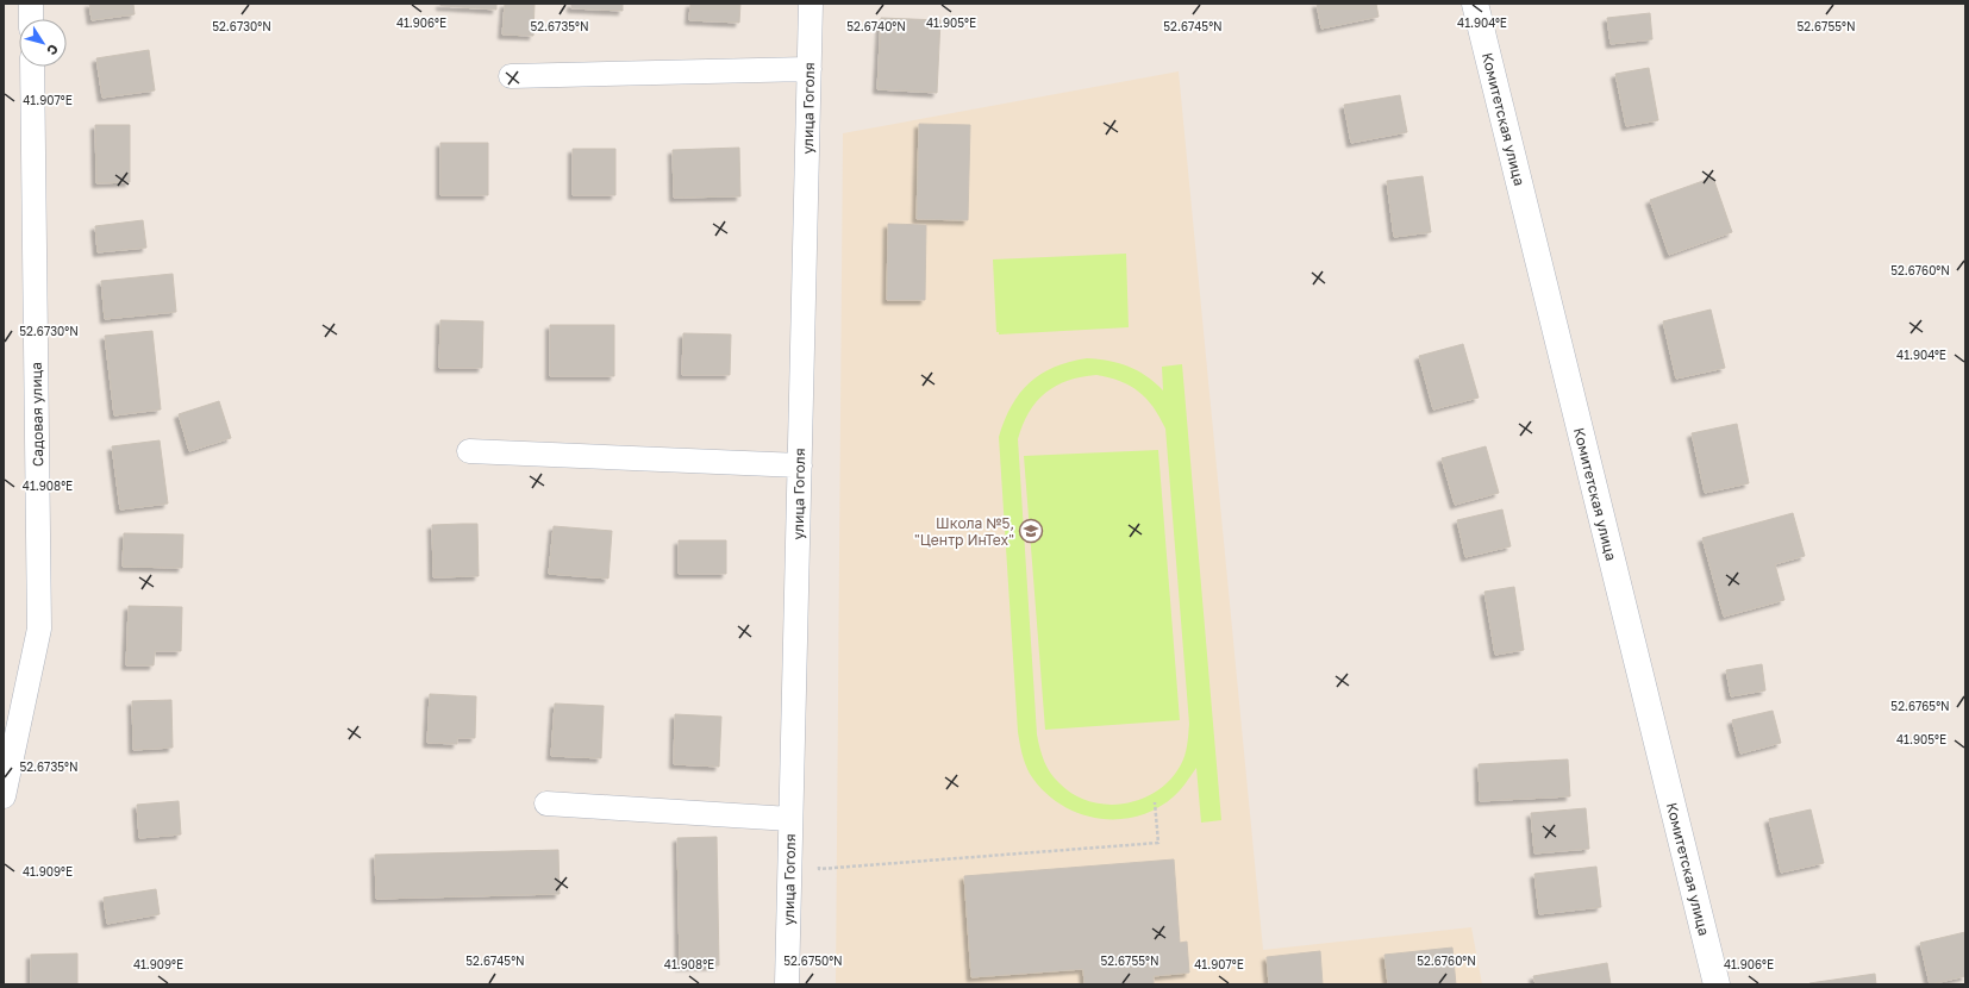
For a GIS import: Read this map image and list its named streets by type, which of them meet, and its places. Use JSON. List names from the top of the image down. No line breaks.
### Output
{"streets":{"street":["улица Гоголя","Комитетская улица","Садовая улица"]},"places":{"school or university":["Школа №5, \"Центр ИнТех\""]},"north":"bottom right","coordinates":["41.905°E","41.906°E","41.904°E","52.6740°N","52.6745°N","52.6755°N","52.6730°N","52.6735°N","41.907°E","52.6760°N","41.908°E","52.6765°N","41.909°E","52.6750°N"]}
